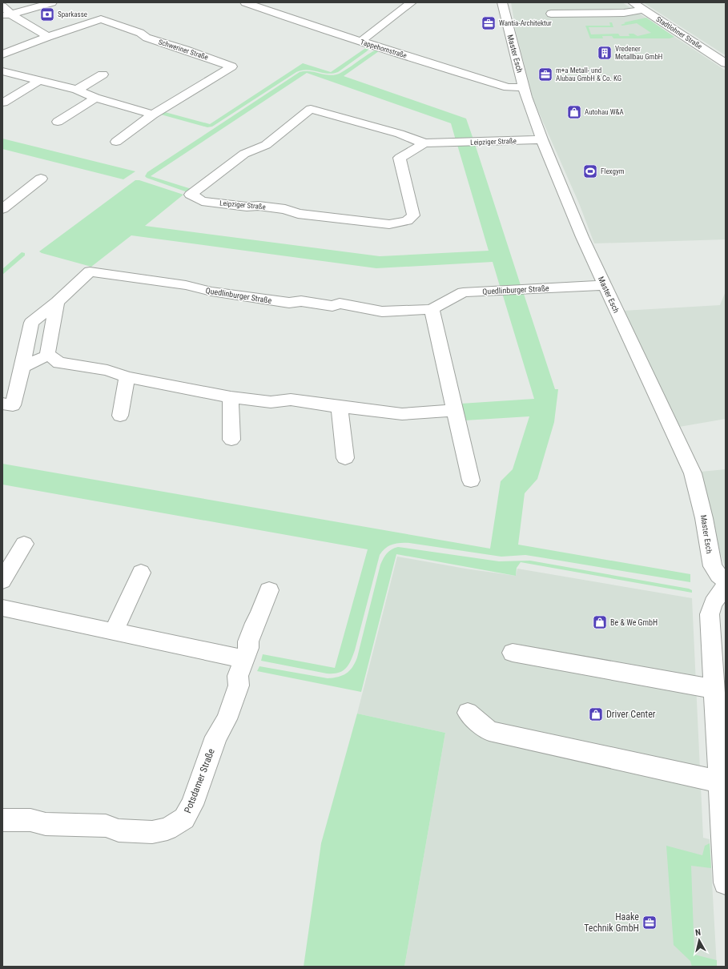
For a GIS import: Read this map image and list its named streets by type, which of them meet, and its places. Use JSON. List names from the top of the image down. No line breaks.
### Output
{"streets":{"street":["Stadtlohner Straße","Tappehornstraße","Schweriner Straße","Master Esch","Leipziger Straße","Quedlinburger Straße","Potsdamer Straße"]},"crossings":[["Tappehornstraße","Master Esch"],["Master Esch","Leipziger Straße"],["Master Esch","Quedlinburger Straße"]],"places":{"bank":["Sparkasse"],"office":["Wantia-Architektur","m+a Metall- und Alubau GmbH & Co. KG","Haake Technik GmbH"],"building":["Vredener Metallbau GmbH"],"shop":["Autohau W&A","Be & We GmbH","Driver Center"],"sports":["Flexgym"]},"north":"top"}
